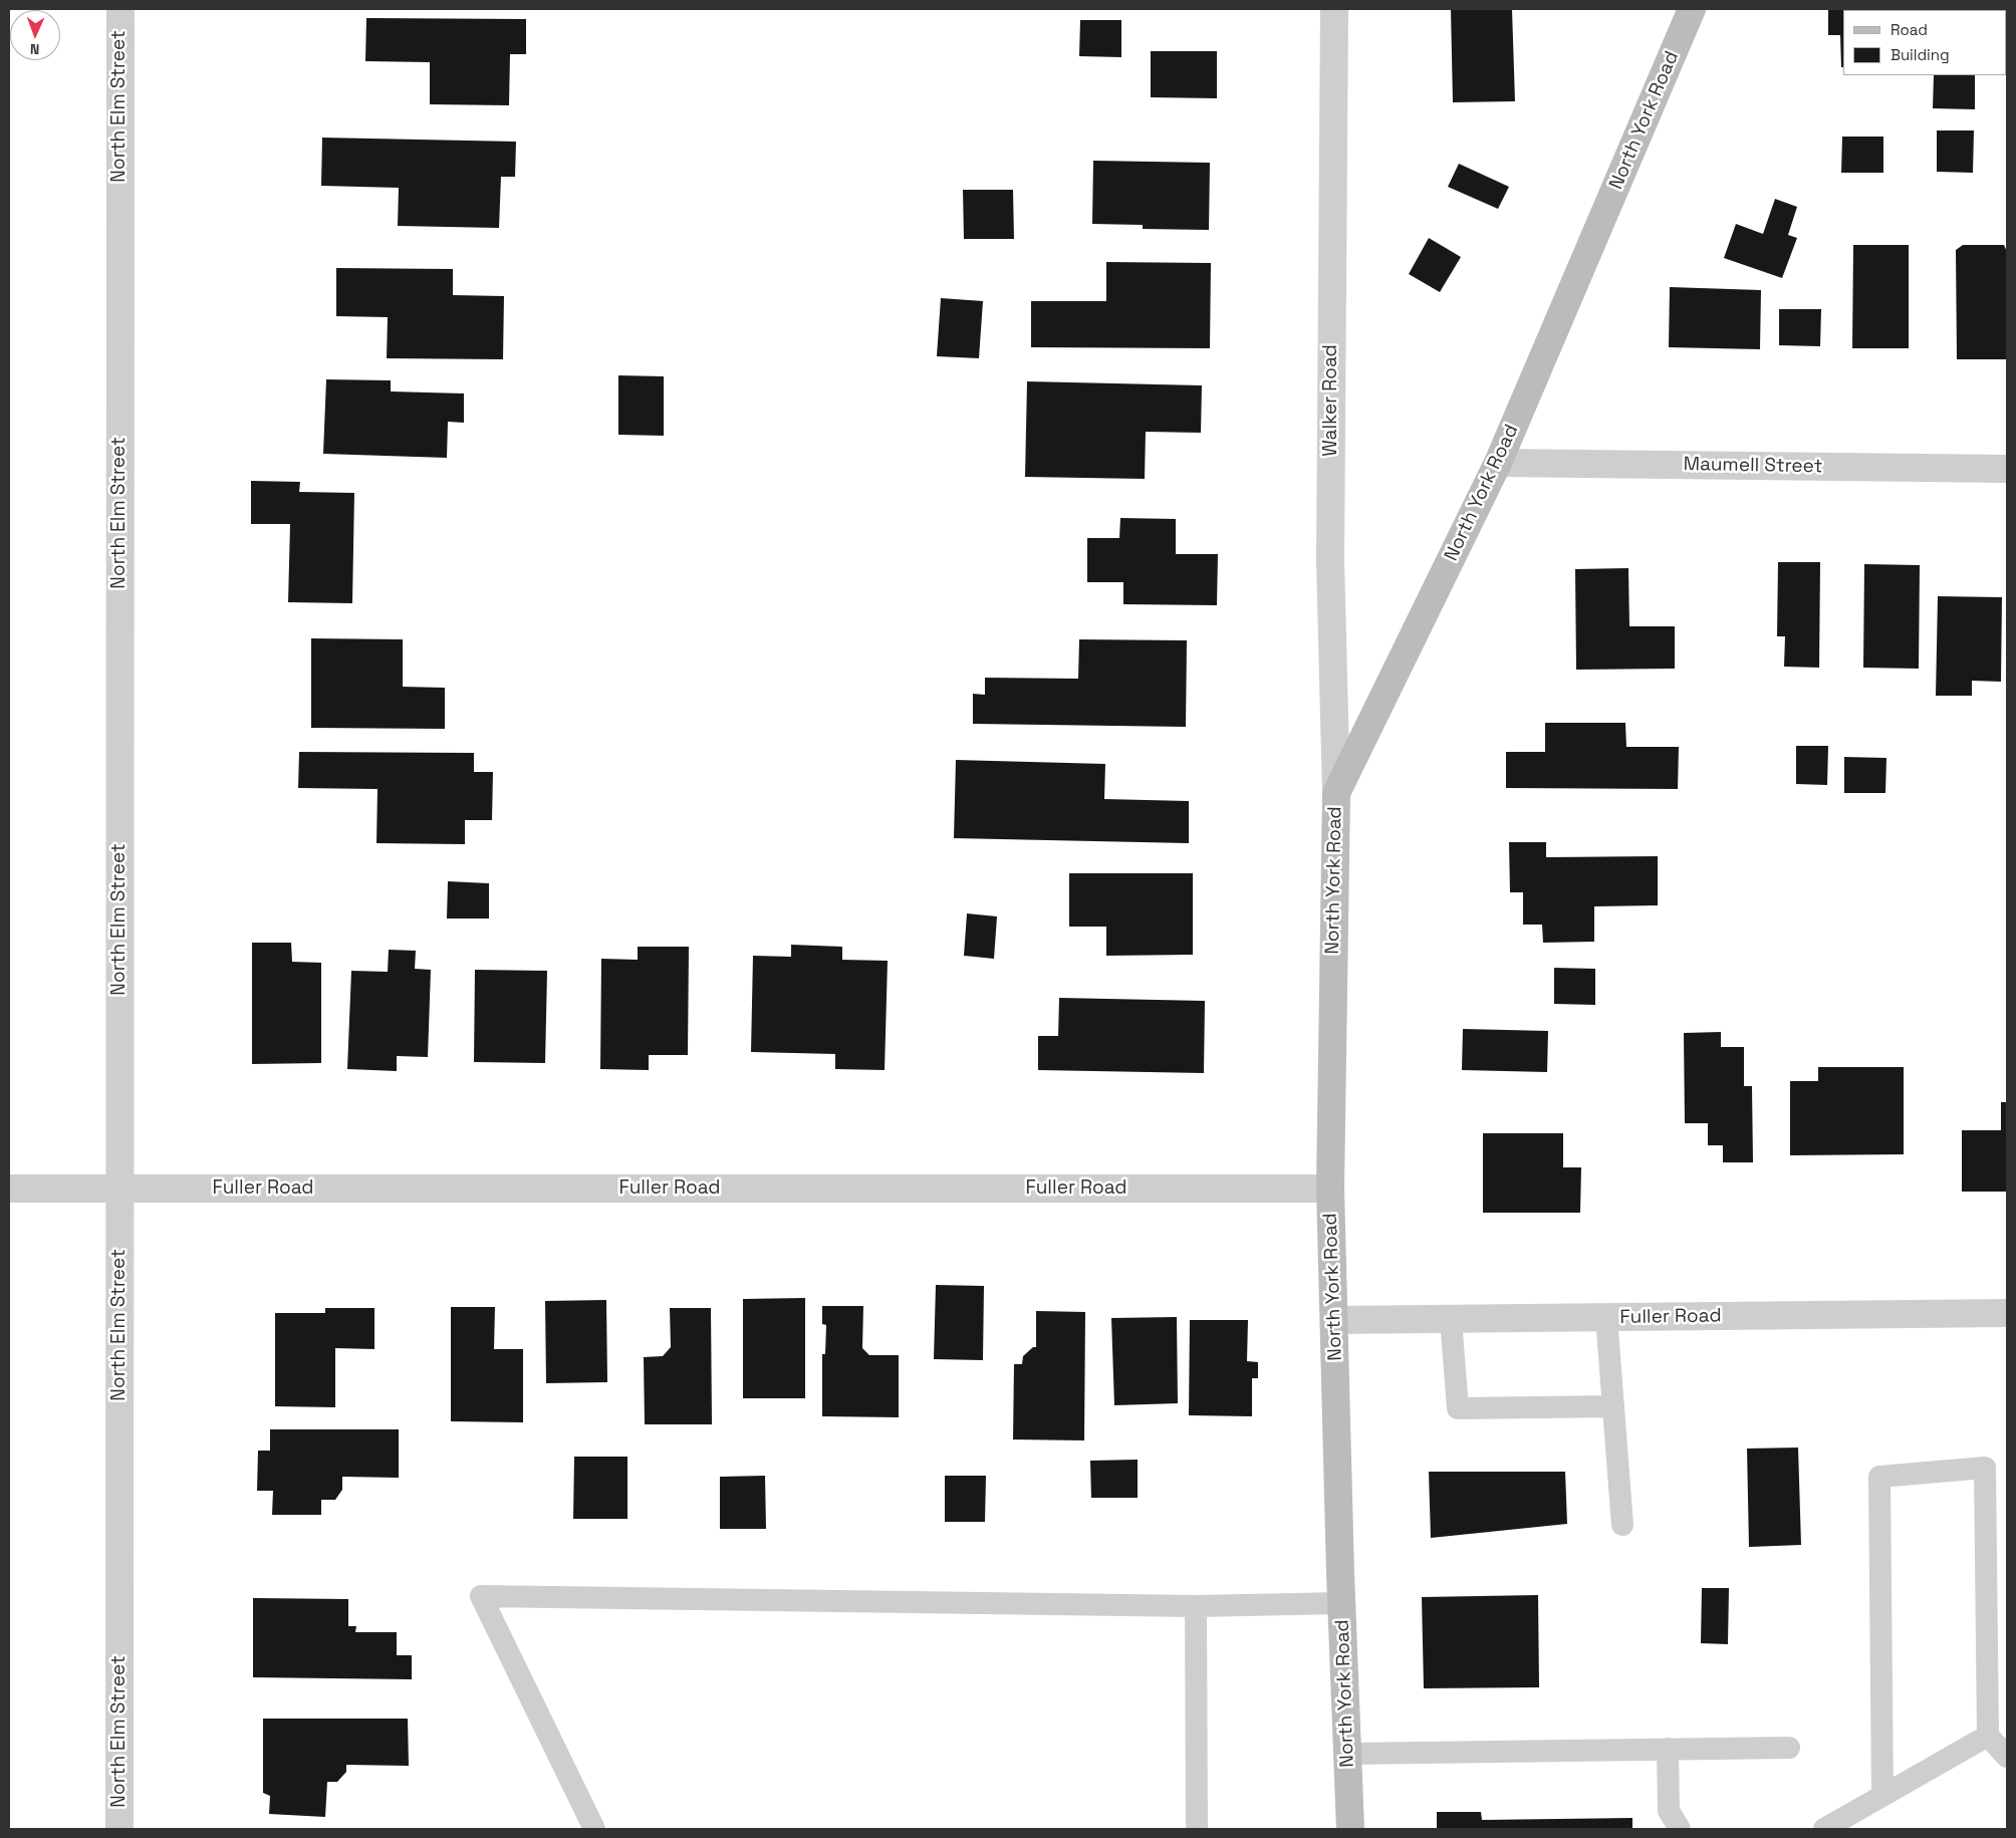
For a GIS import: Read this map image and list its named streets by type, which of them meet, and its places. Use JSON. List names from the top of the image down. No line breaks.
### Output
{"streets":{"main road":["North York Road"],"street":["North Elm Street","Walker Road","Maumell Street","Fuller Road"]},"crossings":[["North Elm Street","Fuller Road"],["North York Road","Walker Road"],["North York Road","Maumell Street"],["North York Road","Fuller Road"]],"legend":["Road","Building"],"north":"bottom"}
